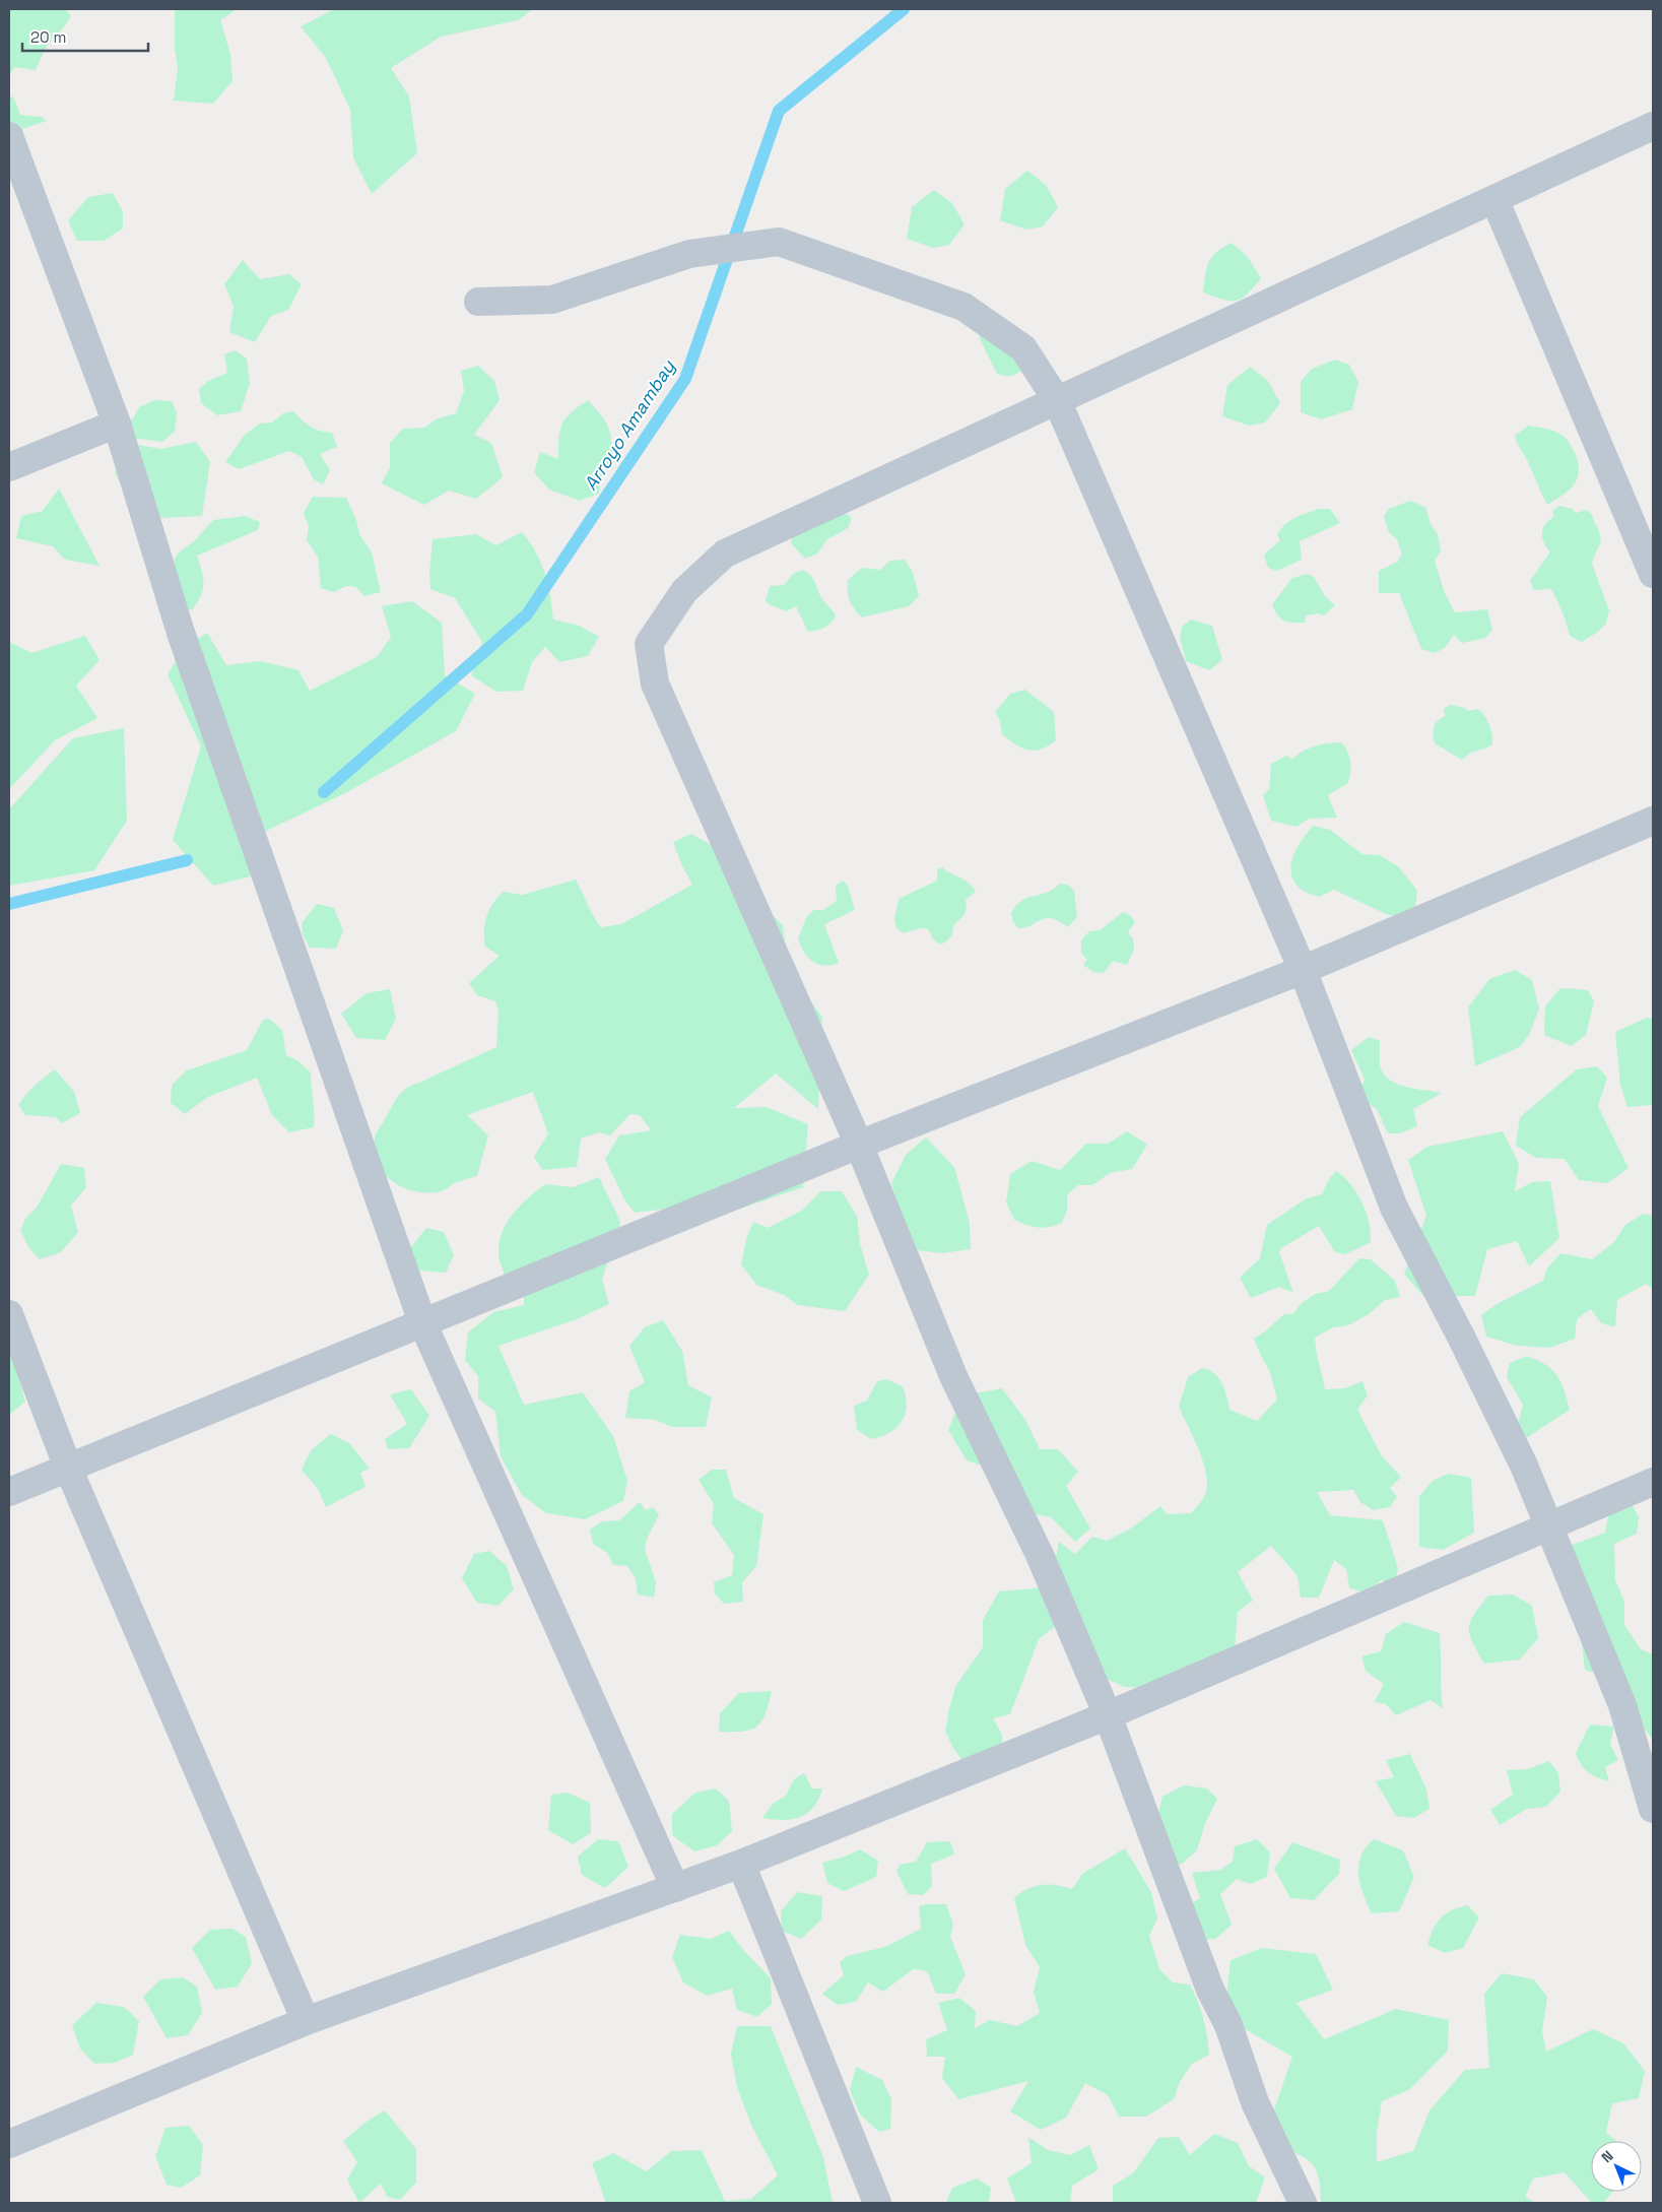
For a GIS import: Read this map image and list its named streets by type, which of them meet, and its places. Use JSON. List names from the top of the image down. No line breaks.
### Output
{"water":["Arroyo Amambay"],"scale_bar":"20 m","north":"top left"}
